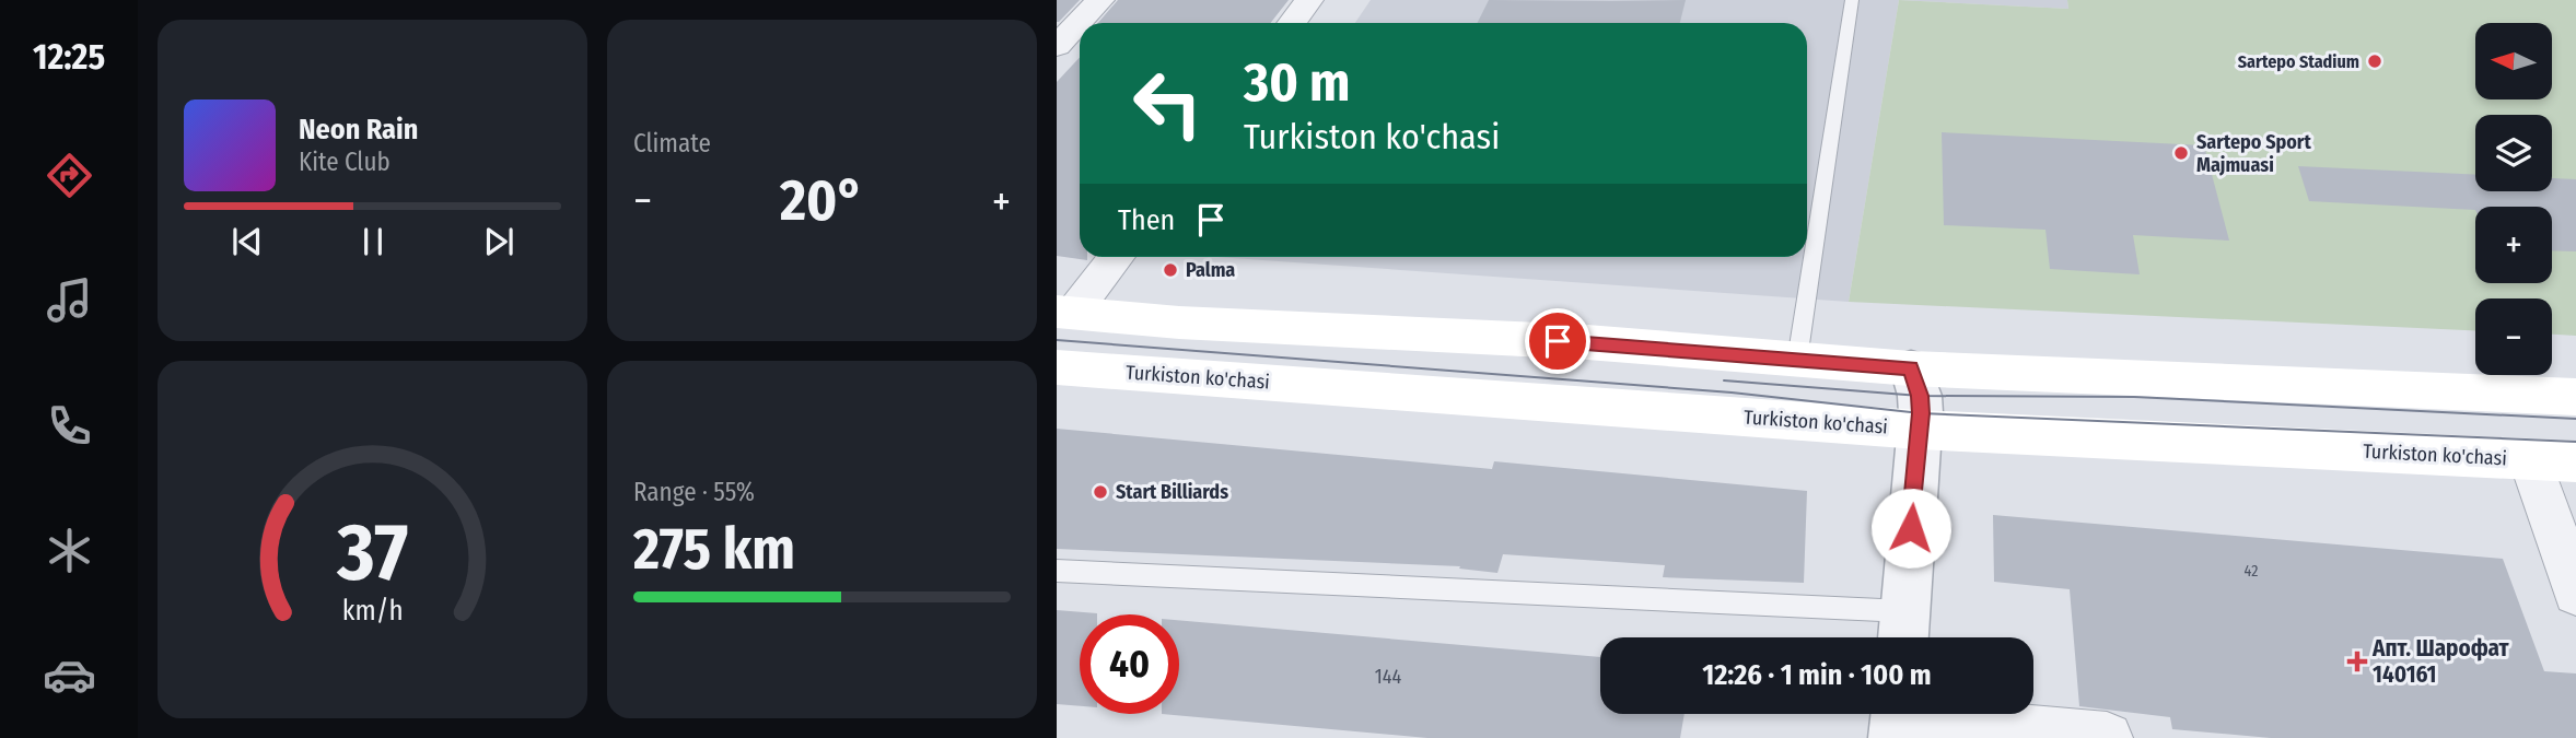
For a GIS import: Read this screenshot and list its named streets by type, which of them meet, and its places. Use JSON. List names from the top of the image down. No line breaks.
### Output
{"streets":{"main road":["Turkiston ko'chasi"]},"places":{"other":["Sartepo Stadium","Sartepo Sport Majmuasi","Palma","Start Billiards"],"health":["Апт. Шарофат 140161"]},"house_numbers":["42","144"],"north":"left","page":{"tabs":"12:25","tile":["Climate",["Range · 55%","275 km"]],"map_buttons":["+","−"],"turn":["30 m","Turkiston ko'chasi"],"song":["Neon Rain","Kite Club"],"heat":["−","20°","+"],"then":"Then","limit":"40","trip":"12:26 · 1 min · 100 m","gauge":["37","km/h"]}}
